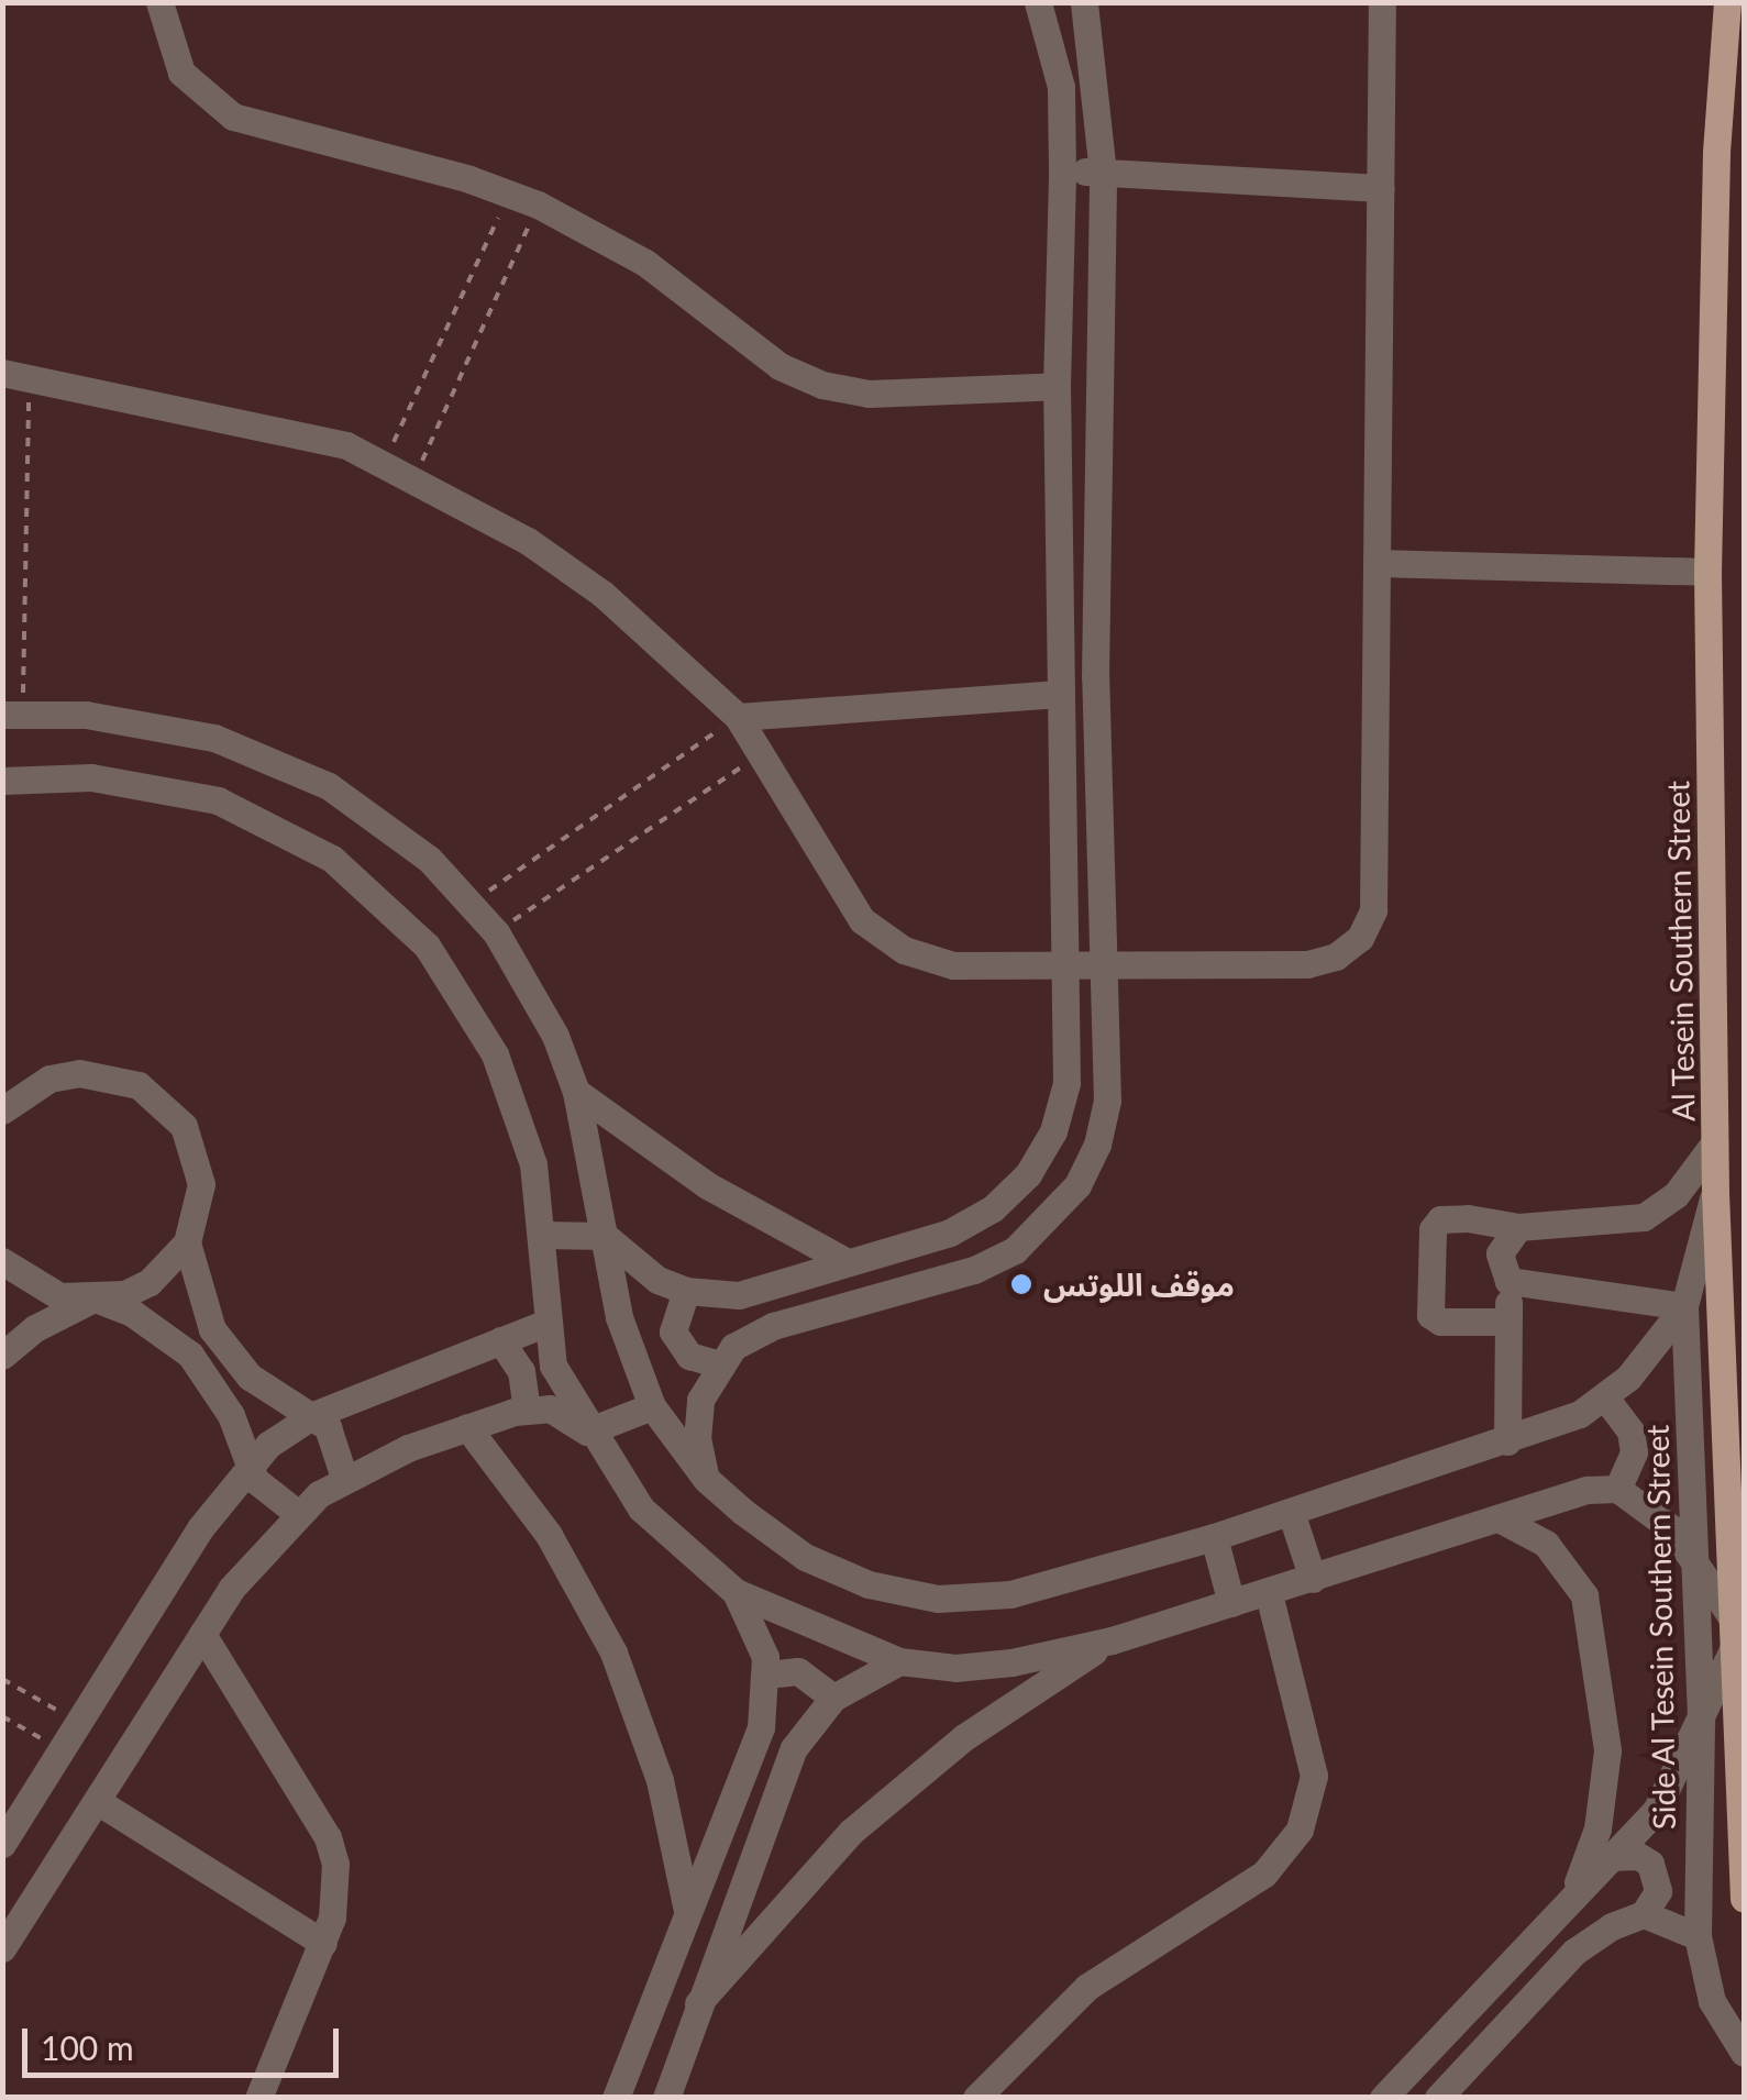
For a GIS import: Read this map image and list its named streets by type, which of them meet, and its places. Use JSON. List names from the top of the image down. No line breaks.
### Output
{"streets":{"main road":["Al Tesein Southern Street"],"street":["Side Al Tesein Southern Street"]},"crossings":[["Al Tesein Southern Street","Side Al Tesein Southern Street"]],"places":["موقف اللوتس"],"scale_bar":"100 m"}
